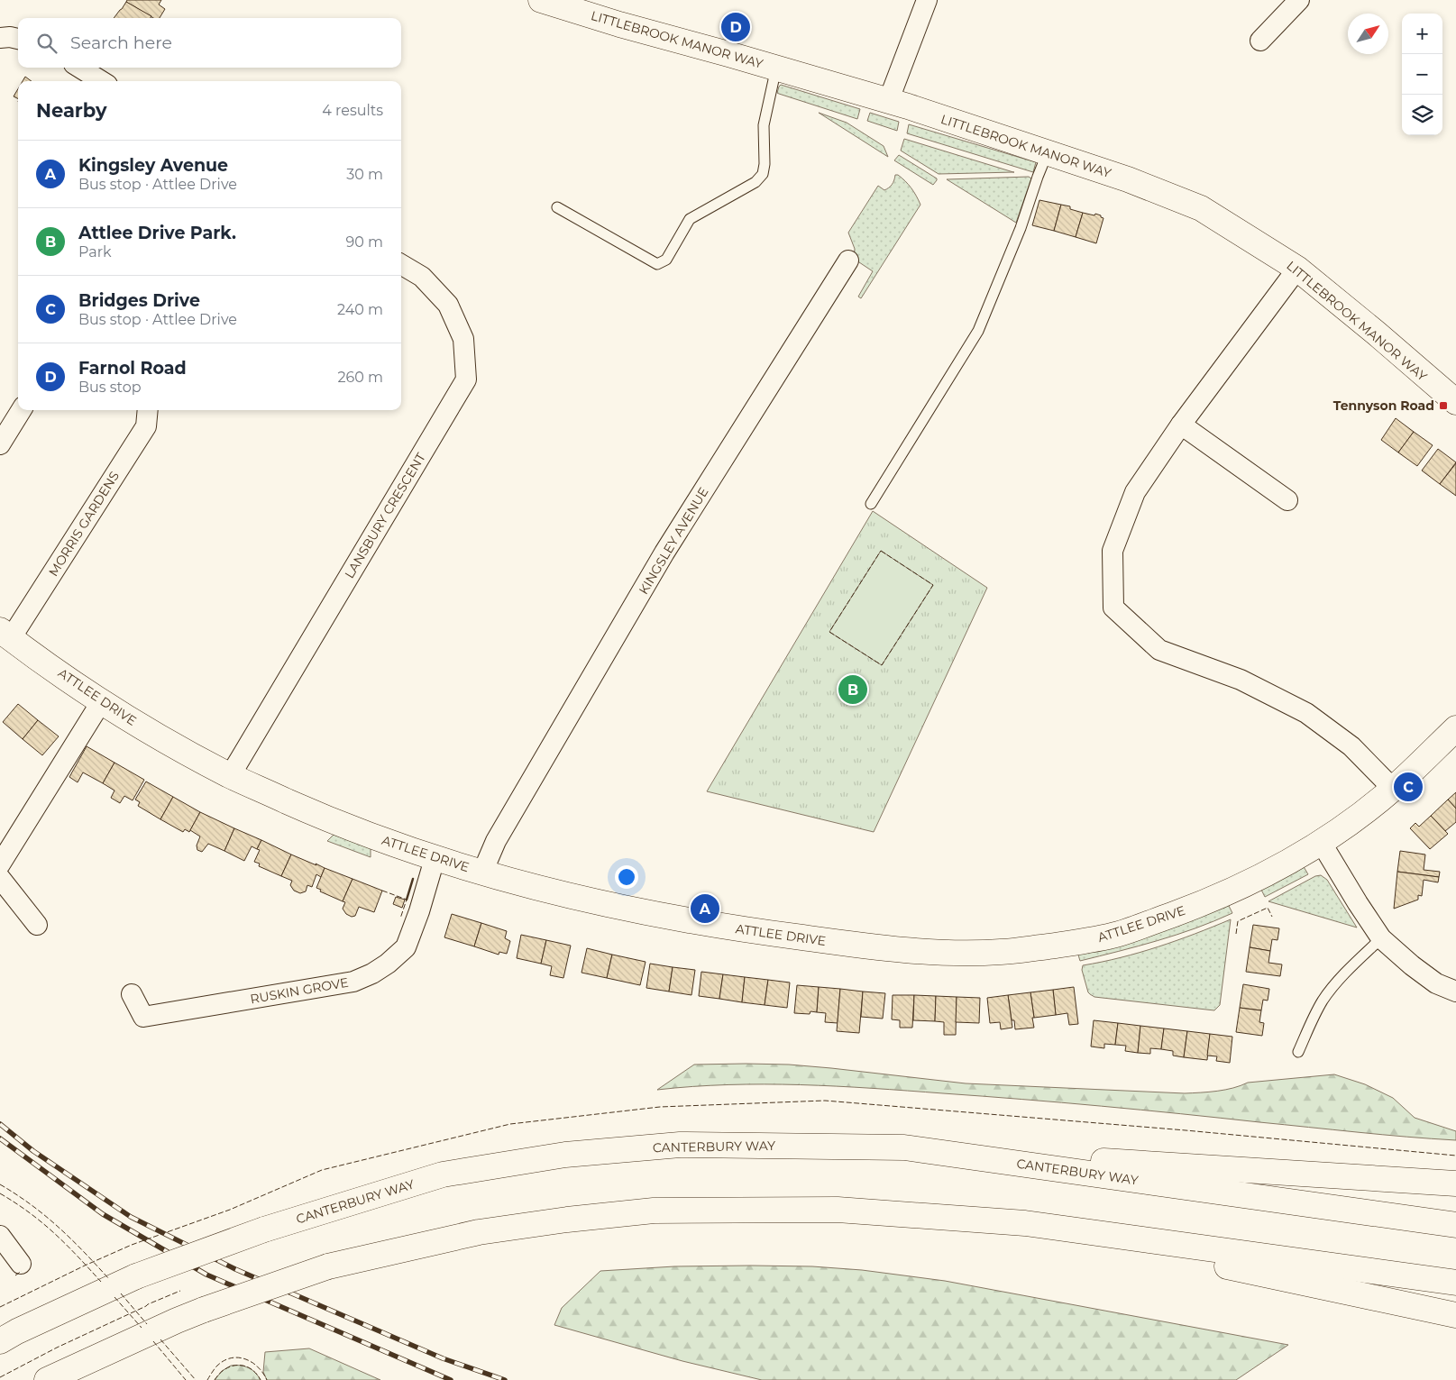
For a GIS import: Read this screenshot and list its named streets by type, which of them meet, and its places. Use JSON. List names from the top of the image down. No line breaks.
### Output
{"streets":{"main road":["LITTLEBROOK MANOR WAY","ATTLEE DRIVE","CANTERBURY WAY"],"street":["LANSBURY CRESCENT","MORRIS GARDENS","KINGSLEY AVENUE","RUSKIN GROVE"]},"crossings":[["LANSBURY CRESCENT","ATTLEE DRIVE"],["MORRIS GARDENS","ATTLEE DRIVE"],["KINGSLEY AVENUE","ATTLEE DRIVE"],["ATTLEE DRIVE","RUSKIN GROVE"]],"places":{"transit":["Tennyson Road"]},"north":"top right","page":{"pins":["D","B","C","A"],"map_buttons":["+","−"],"search":"Search here","heading":["Nearby","4 results"],"list":[{"mark":"A","name":"Kingsley Avenue","note":"Bus stop · Attlee Drive","value":"30 m"},{"mark":"B","name":"Attlee Drive Park.","note":"Park","value":"90 m"},{"mark":"C","name":"Bridges Drive","note":"Bus stop · Attlee Drive","value":"240 m"},{"mark":"D","name":"Farnol Road","note":"Bus stop","value":"260 m"}]}}
